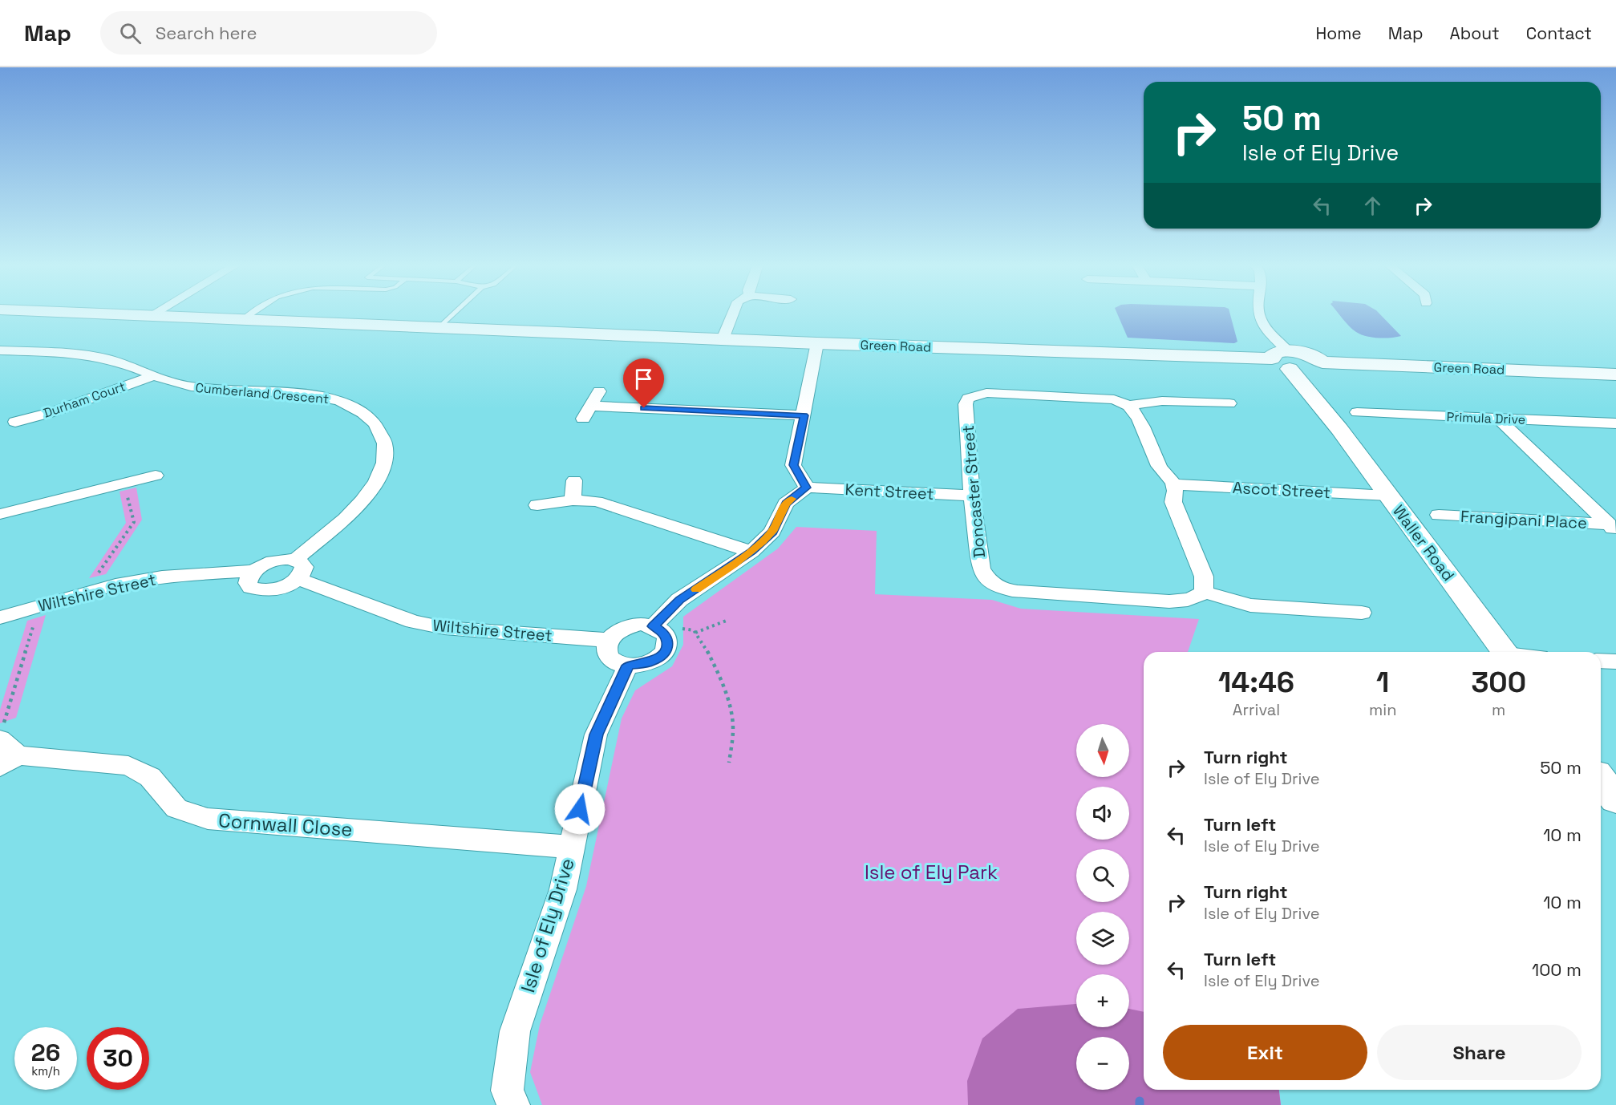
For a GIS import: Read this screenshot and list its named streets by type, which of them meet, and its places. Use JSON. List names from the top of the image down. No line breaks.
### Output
{"streets":{"street":["Green Road","Cumberland Crescent","Durham Court","Primula Drive","Ascot Street","Kent Street","Doncaster Street","Frangipani Place","Waller Road","Wiltshire Street","Cornwall Close","Isle of Ely Drive"]},"crossings":[["Green Road","Waller Road"],["Cumberland Crescent","Durham Court"],["Cumberland Crescent","Wiltshire Street"],["Primula Drive","Waller Road"],["Ascot Street","Waller Road"],["Kent Street","Doncaster Street"],["Wiltshire Street","Isle of Ely Drive"],["Cornwall Close","Isle of Ely Drive"]],"parks":["Isle of Ely Park"],"north":"bottom","page":{"header":"Map","search":"Search here","nav":["Home","Map","About","Contact"],"turn":["50 m","Isle of Ely Drive"],"eta":["14:46","Arrival","1","min","300","m"],"map_buttons":["+","−"],"list":[{"name":"Turn right","note":"Isle of Ely Drive","value":"50 m"},{"name":"Turn left","note":"Isle of Ely Drive","value":"10 m"},{"name":"Turn right","note":"Isle of Ely Drive","value":"10 m"},{"name":"Turn left","note":"Isle of Ely Drive","value":"100 m"}],"buttons":["Exit","Share"],"speed":"26 km/h","limit":"30"}}
